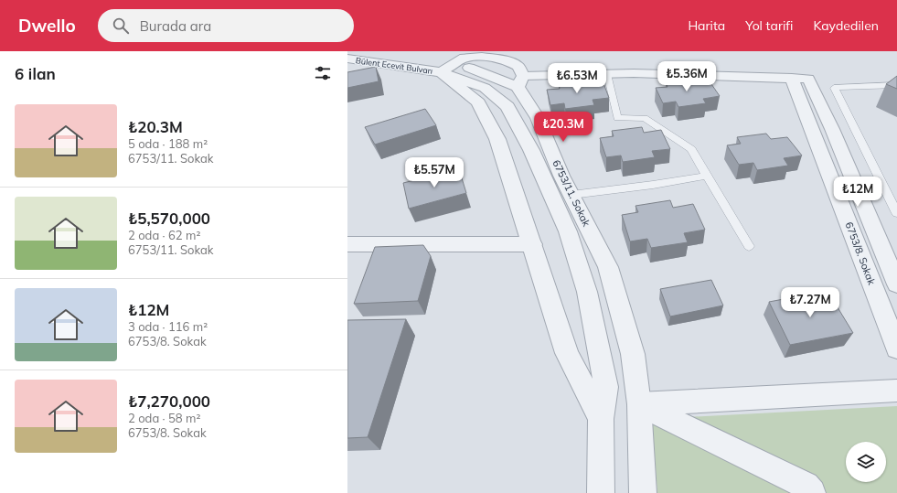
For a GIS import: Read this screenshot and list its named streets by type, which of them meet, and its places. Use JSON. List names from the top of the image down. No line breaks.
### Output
{"streets":{"street":["Bülent Ecevit Bulvarı","6753/11. Sokak","6753/8. Sokak"]},"crossings":[["Bülent Ecevit Bulvarı","6753/11. Sokak"]],"page":{"header":"Dwello","search":"Burada ara","nav":["Harita","Yol tarifi","Kaydedilen"],"heading":"6 ilan","price":["₺5.36M","₺6.53M","₺20.3M","₺5.57M","₺12M","₺7.27M"],"list":[{"name":"₺20.3M","note":"5 oda · 188 m² · 6753/11. Sokak"},{"name":"₺5,570,000","note":"2 oda · 62 m² · 6753/11. Sokak"},{"name":"₺12M","note":"3 oda · 116 m² · 6753/8. Sokak"},{"name":"₺7,270,000","note":"2 oda · 58 m² · 6753/8. Sokak"}]}}
